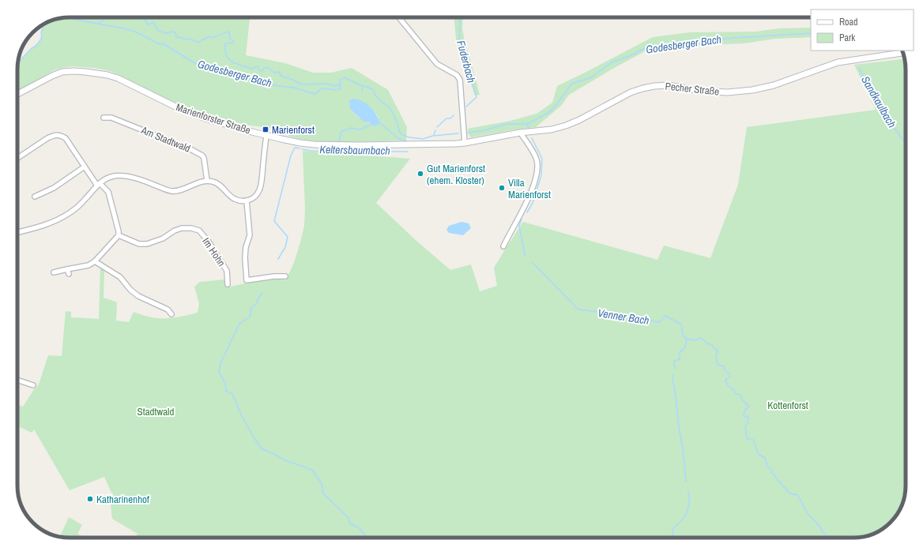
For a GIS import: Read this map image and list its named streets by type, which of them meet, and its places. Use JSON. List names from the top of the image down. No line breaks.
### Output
{"streets":{"main road":["Pecher Straße","Marienforster Straße"],"street":["Am Stadtwald","Im Hohn"]},"crossings":[["Pecher Straße","Marienforster Straße"]],"water":["Godesberger Bach","Fuderbach","Sandkaulbach","Keltersbaumbach","Venner Bach"],"parks":["Kottenforst","Stadtwald"],"places":{"transit":["Marienforst"],"other":["Gut Marienforst (ehem. Kloster)","Villa Marienforst","Katharinenhof"]},"legend":["Road","Park"]}
